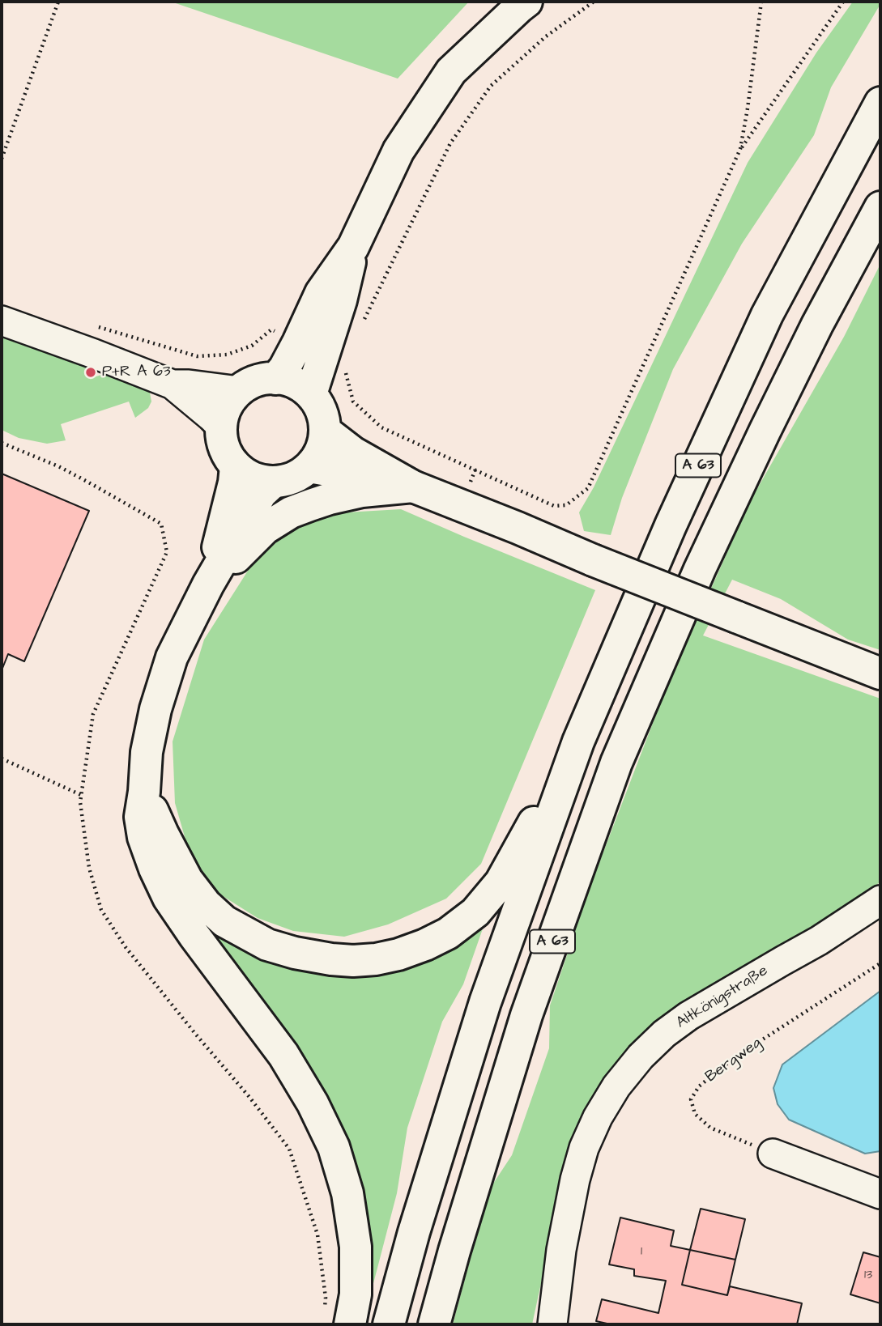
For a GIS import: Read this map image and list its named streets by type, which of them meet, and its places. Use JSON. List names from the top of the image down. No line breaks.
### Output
{"streets":{"main road":["A 63"],"street":["Altkönigstraße"],"path":["Bergweg"]},"places":["P+R A 63"],"house_numbers":["1","13"]}
